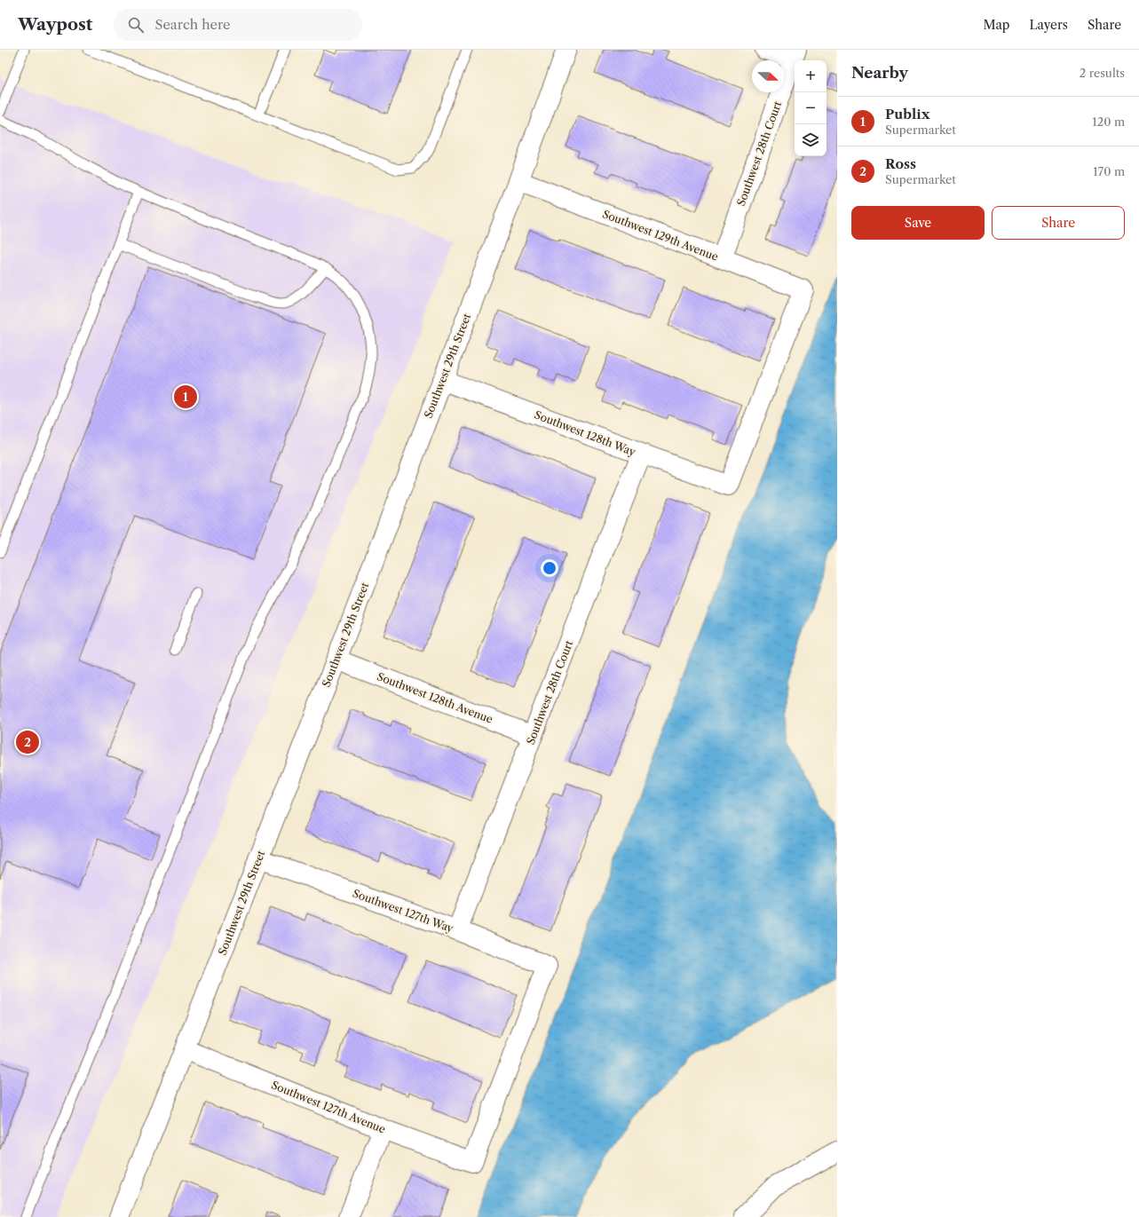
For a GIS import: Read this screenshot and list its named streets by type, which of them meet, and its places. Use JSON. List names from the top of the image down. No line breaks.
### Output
{"streets":{"street":["Southwest 28th Court","Southwest 129th Avenue","Southwest 29th Street","Southwest 128th Way","Southwest 128th Avenue","Southwest 127th Way","Southwest 127th Avenue"]},"crossings":[["Southwest 28th Court","Southwest 129th Avenue"],["Southwest 28th Court","Southwest 128th Way"],["Southwest 28th Court","Southwest 128th Avenue"],["Southwest 28th Court","Southwest 127th Way"],["Southwest 129th Avenue","Southwest 29th Street"],["Southwest 129th Avenue","Southwest 128th Way"],["Southwest 29th Street","Southwest 128th Way"],["Southwest 29th Street","Southwest 128th Avenue"],["Southwest 29th Street","Southwest 127th Way"],["Southwest 29th Street","Southwest 127th Avenue"],["Southwest 127th Way","Southwest 127th Avenue"]],"north":"right","page":{"header":"Waypost","search":"Search here","nav":["Map","Layers","Share"],"heading":["Nearby","2 results"],"map_buttons":["+","−"],"list":[{"mark":"1","name":"Publix","note":"Supermarket","value":"120 m"},{"mark":"2","name":"Ross","note":"Supermarket","value":"170 m"}],"buttons":["Save","Share"],"pins":["1","2"]}}
